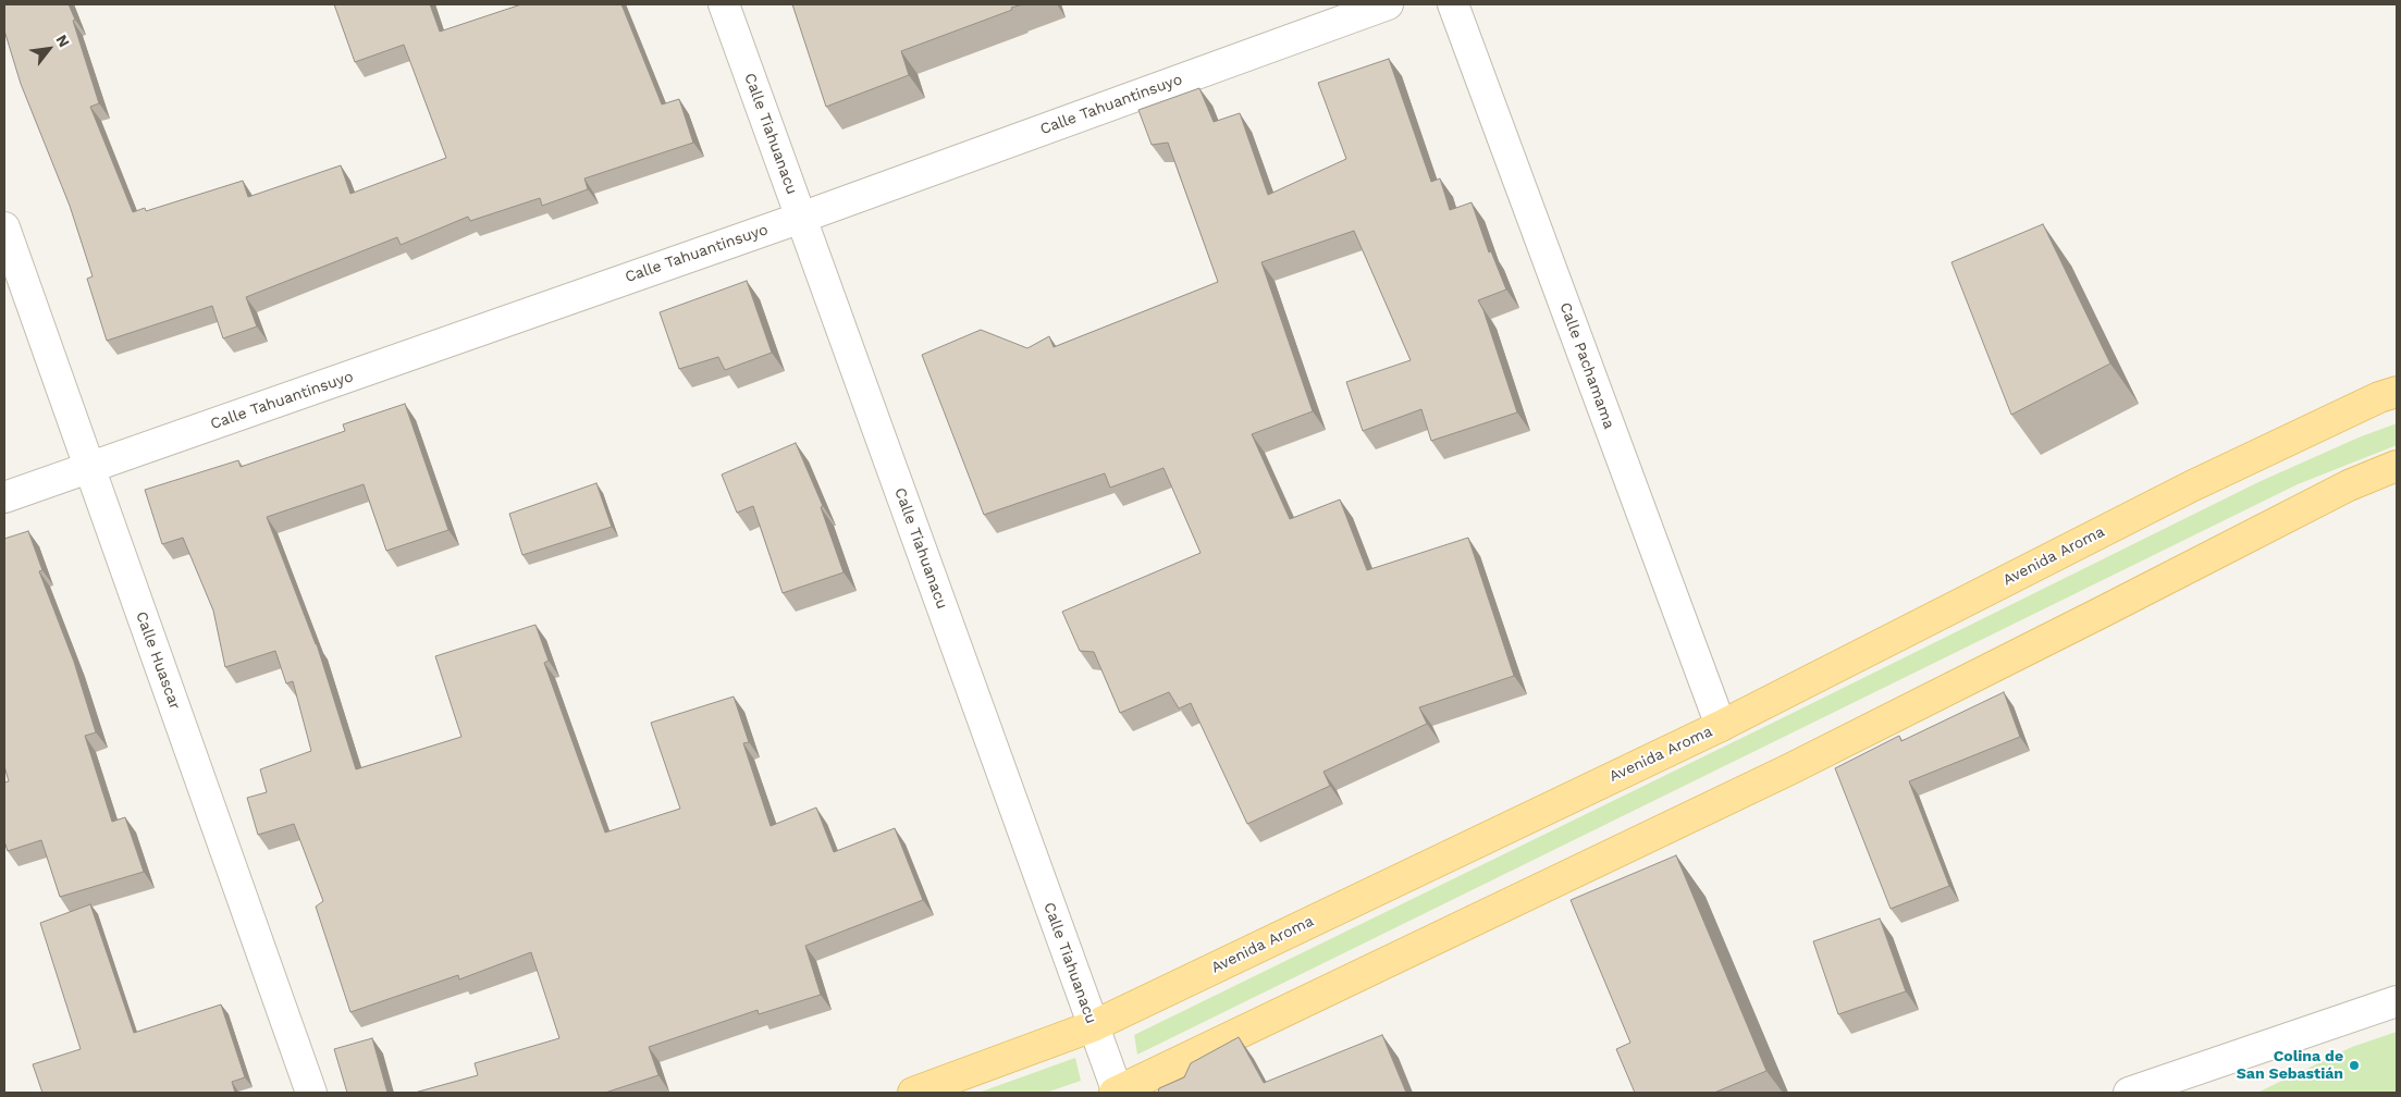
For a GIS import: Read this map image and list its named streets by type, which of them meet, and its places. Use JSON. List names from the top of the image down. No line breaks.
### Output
{"streets":{"main road":["Avenida Aroma"],"street":["Calle Tahuantinsuyo","Calle Tiahuanacu","Calle Pachamama","Calle Huascar"]},"crossings":[["Calle Tahuantinsuyo","Calle Tiahuanacu"],["Calle Tahuantinsuyo","Calle Huascar"],["Calle Tiahuanacu","Avenida Aroma"],["Calle Pachamama","Avenida Aroma"]],"places":["Colina de San Sebastián"],"north":"top right"}
